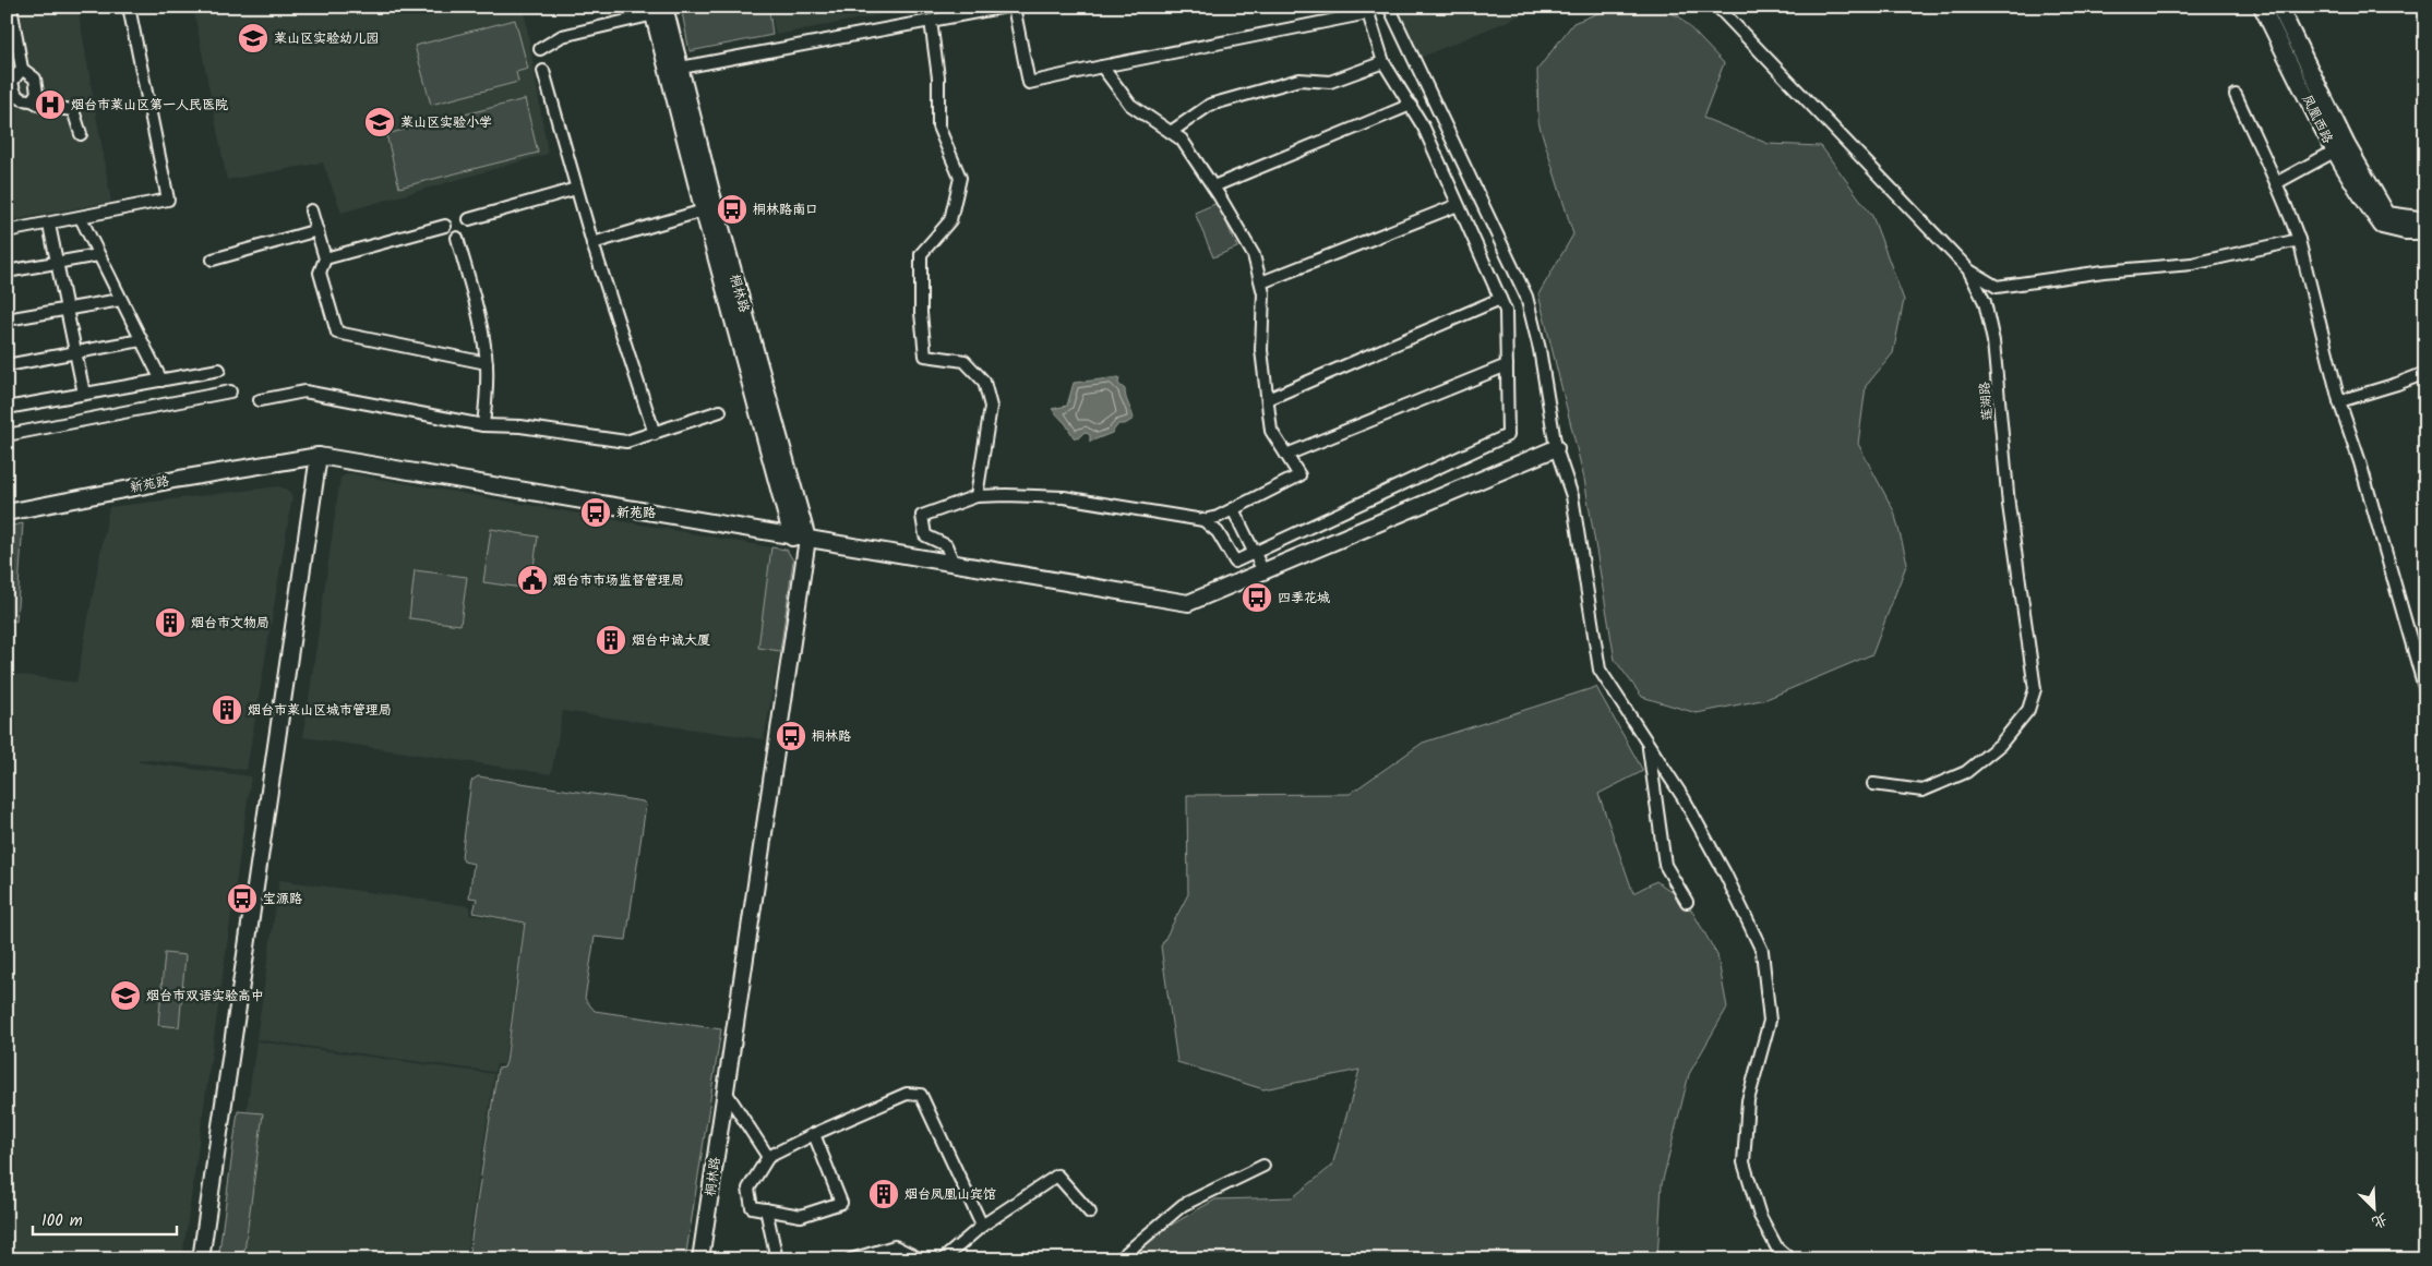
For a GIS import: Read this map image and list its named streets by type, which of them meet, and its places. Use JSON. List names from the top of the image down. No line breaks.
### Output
{"streets":{"street":["凤凰西路","桐林路","莲湖路","新苑路"]},"crossings":[["桐林路","新苑路"]],"places":{"school or university":["莱山区实验幼儿园","莱山区实验小学","烟台市双语实验高中"],"hospital":["烟台市莱山区第一人民医院"],"bus stop":["桐林路南口","新苑路","四季花城","桐林路","宝源路"],"public building":["烟台市市场监督管理局"],"building":["烟台市文物局","烟台中诚大厦","烟台市莱山区城市管理局","烟台凤凰山宾馆"]},"scale_bar":"100 m","north":"bottom right"}
